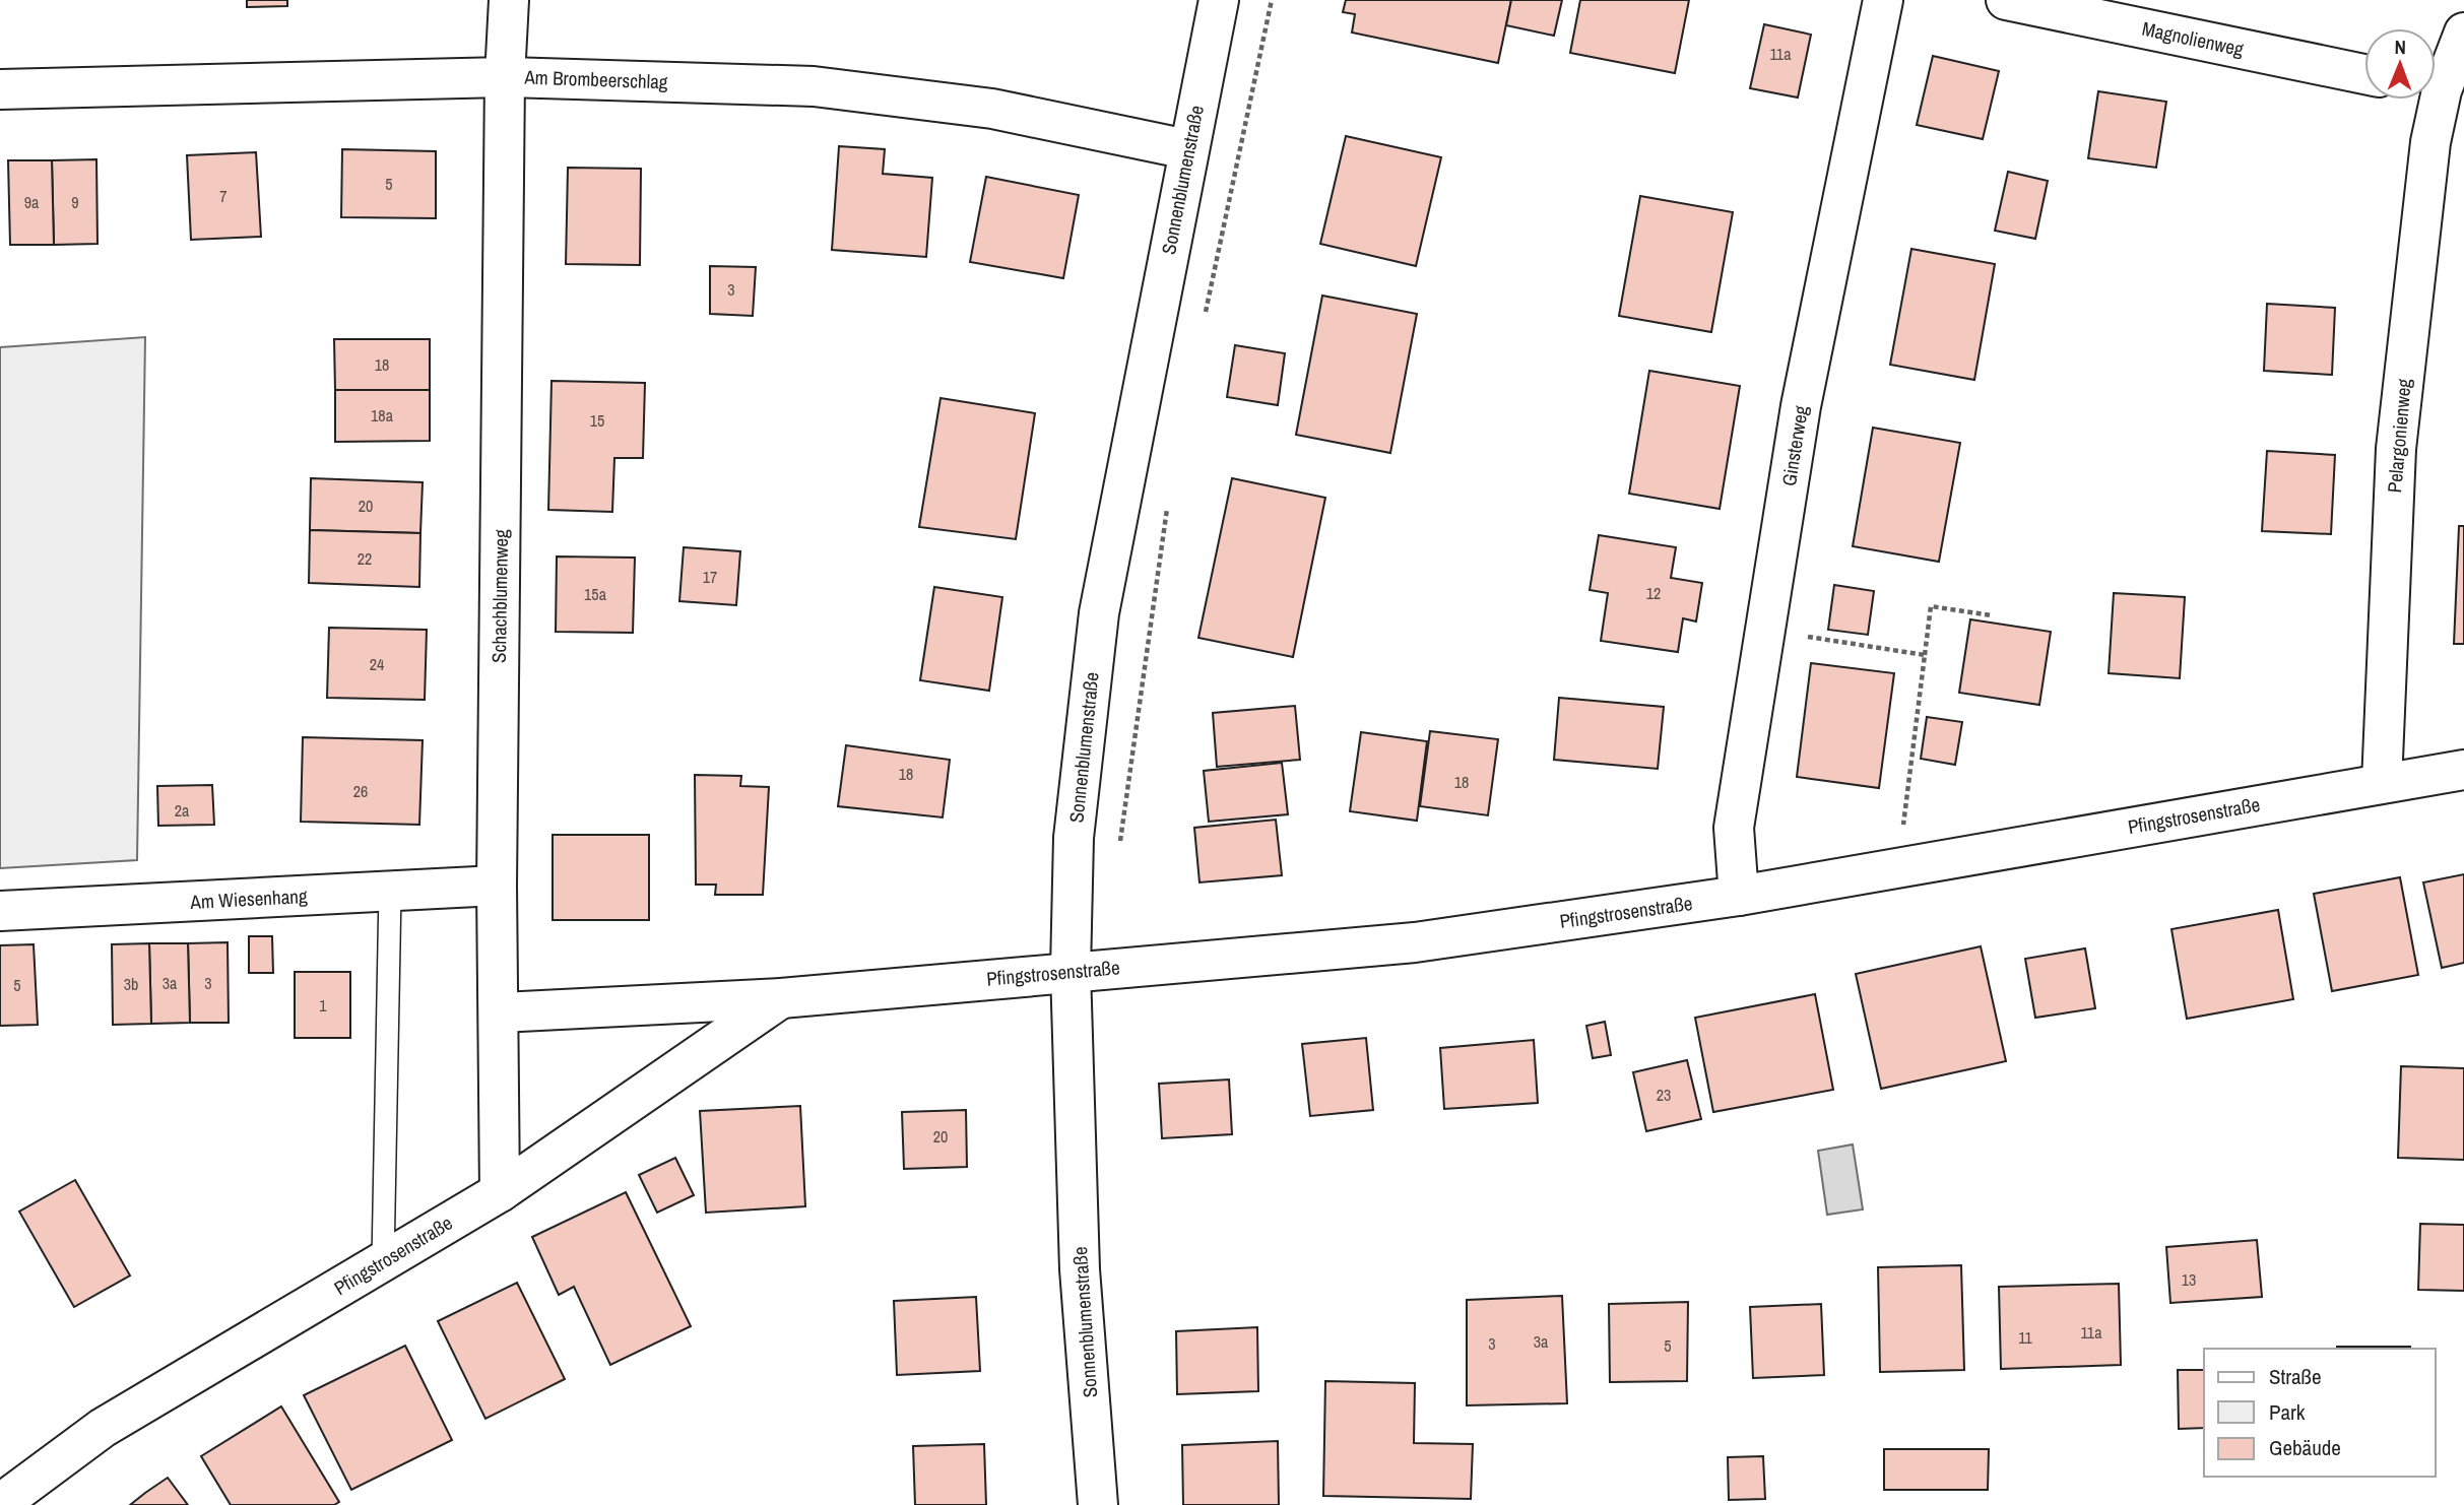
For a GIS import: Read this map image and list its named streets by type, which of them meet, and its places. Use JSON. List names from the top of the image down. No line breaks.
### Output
{"streets":{"street":["Magnolienweg","Am Brombeerschlag","Sonnenblumenstraße","Pelargonienweg","Ginsterweg","Schachblumenweg","Pfingstrosenstraße","Am Wiesenhang"]},"crossings":[["Am Brombeerschlag","Sonnenblumenstraße"],["Am Brombeerschlag","Schachblumenweg"],["Sonnenblumenstraße","Pfingstrosenstraße"],["Pelargonienweg","Pfingstrosenstraße"],["Ginsterweg","Pfingstrosenstraße"],["Schachblumenweg","Pfingstrosenstraße"],["Schachblumenweg","Am Wiesenhang"]],"house_numbers":["11a","5","7","9a","9","3","18","18a","15","20","22","17","12","15a","24","18","18","26","2a","3a","3","3b","5","1","23","20","13","11a","11","3a","3","5"],"legend":["Straße","Park","Gebäude"],"north":"top"}
